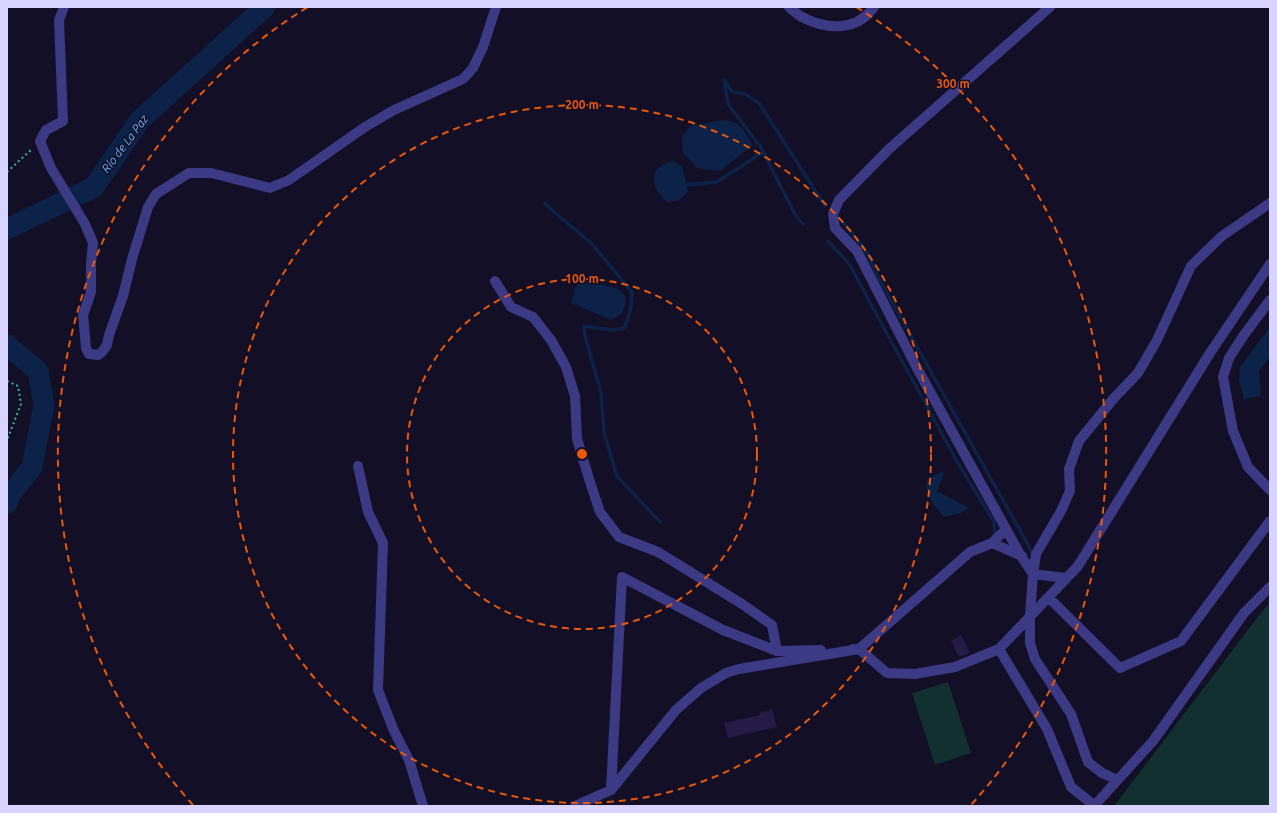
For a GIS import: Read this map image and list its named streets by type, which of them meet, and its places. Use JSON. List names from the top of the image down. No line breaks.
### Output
{"water":["Río de La Paz"],"rings":["300 m","200 m","100 m"]}
